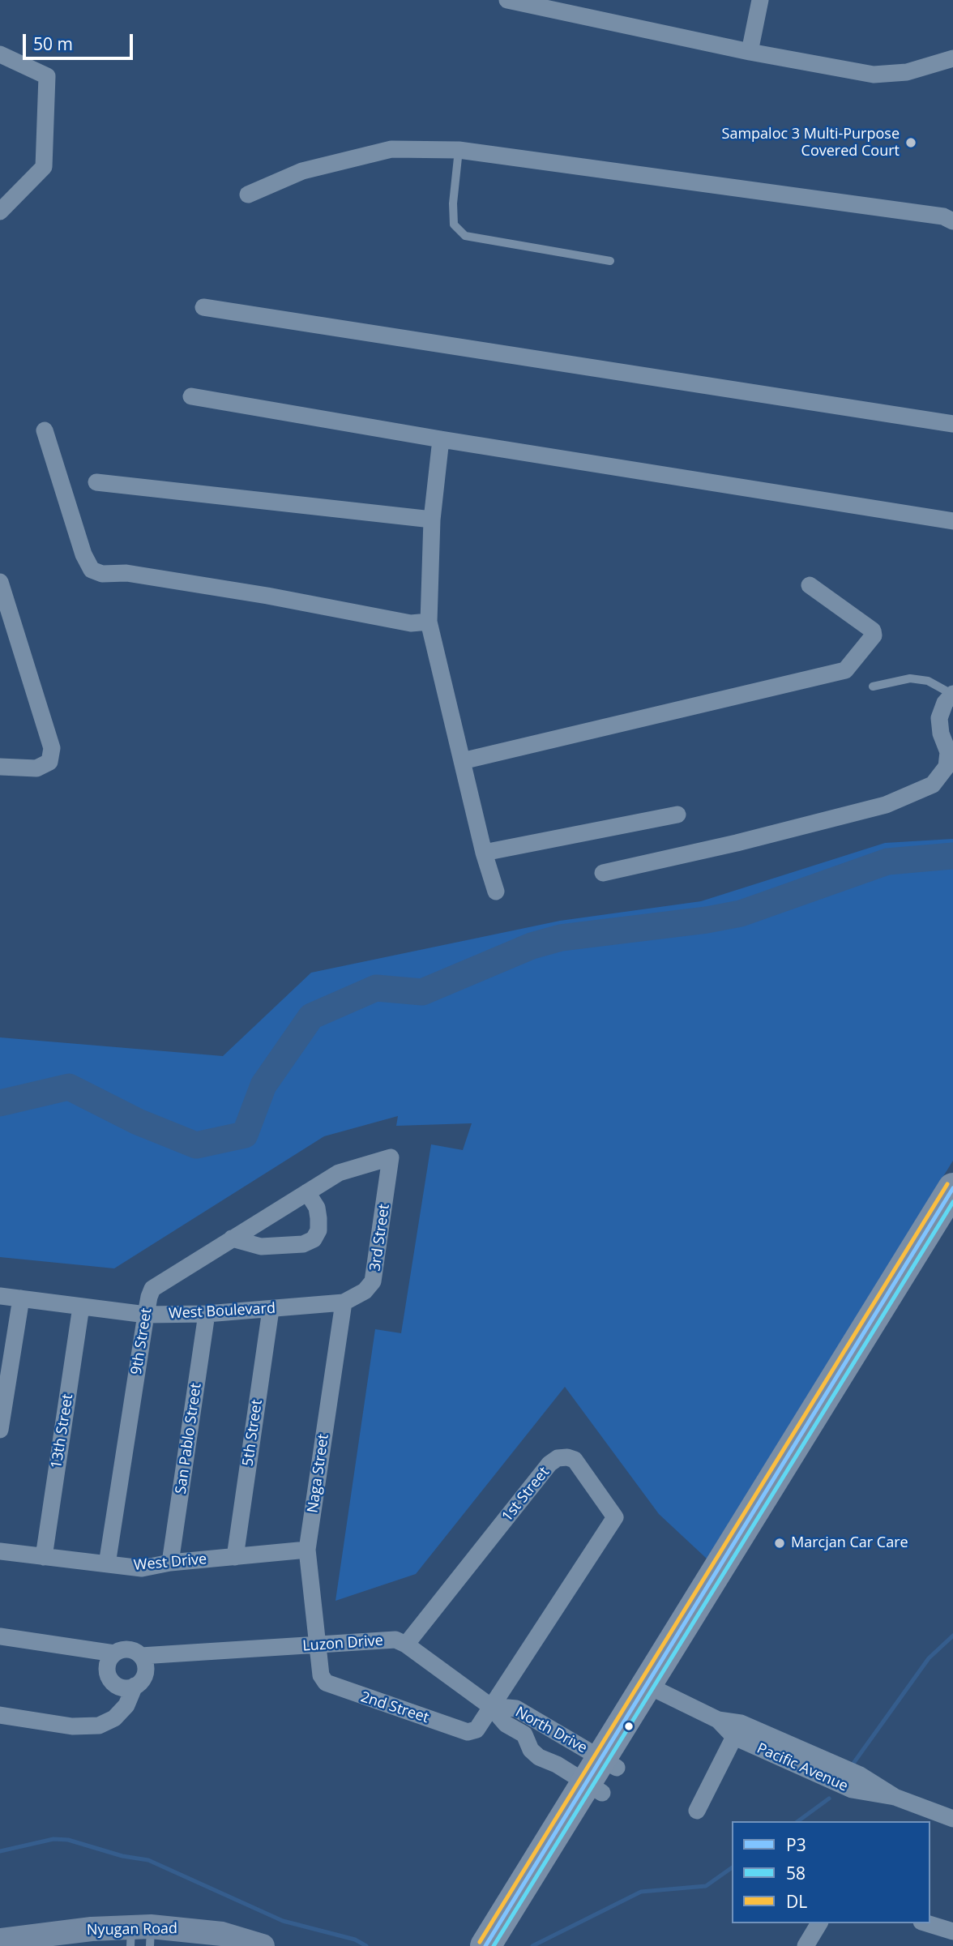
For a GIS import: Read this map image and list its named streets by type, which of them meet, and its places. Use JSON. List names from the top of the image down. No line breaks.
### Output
{"streets":{"main road":["Nyugan Road"],"street":["3rd Street","West Boulevard","9th Street","13th Street","5th Street","San Pablo Street","Naga Street","1st Street","West Drive","Luzon Drive","2nd Street","North Drive","Pacific Avenue"]},"crossings":[["3rd Street","West Boulevard"],["3rd Street","9th Street"],["3rd Street","Naga Street"],["West Boulevard","9th Street"],["West Boulevard","13th Street"],["West Boulevard","5th Street"],["West Boulevard","San Pablo Street"],["West Boulevard","Naga Street"],["9th Street","West Drive"],["13th Street","West Drive"],["5th Street","West Drive"],["San Pablo Street","West Drive"],["Naga Street","West Drive"],["Naga Street","Luzon Drive"],["Naga Street","2nd Street"],["1st Street","Luzon Drive"],["1st Street","2nd Street"],["1st Street","North Drive"],["Luzon Drive","2nd Street"],["Luzon Drive","North Drive"],["2nd Street","North Drive"]],"places":["Sampaloc 3 Multi-Purpose Covered Court","Marcjan Car Care"],"lines":["transit line DL","transit line P3","transit line 58"],"legend":["P3","58","DL"],"scale_bar":"50 m"}
